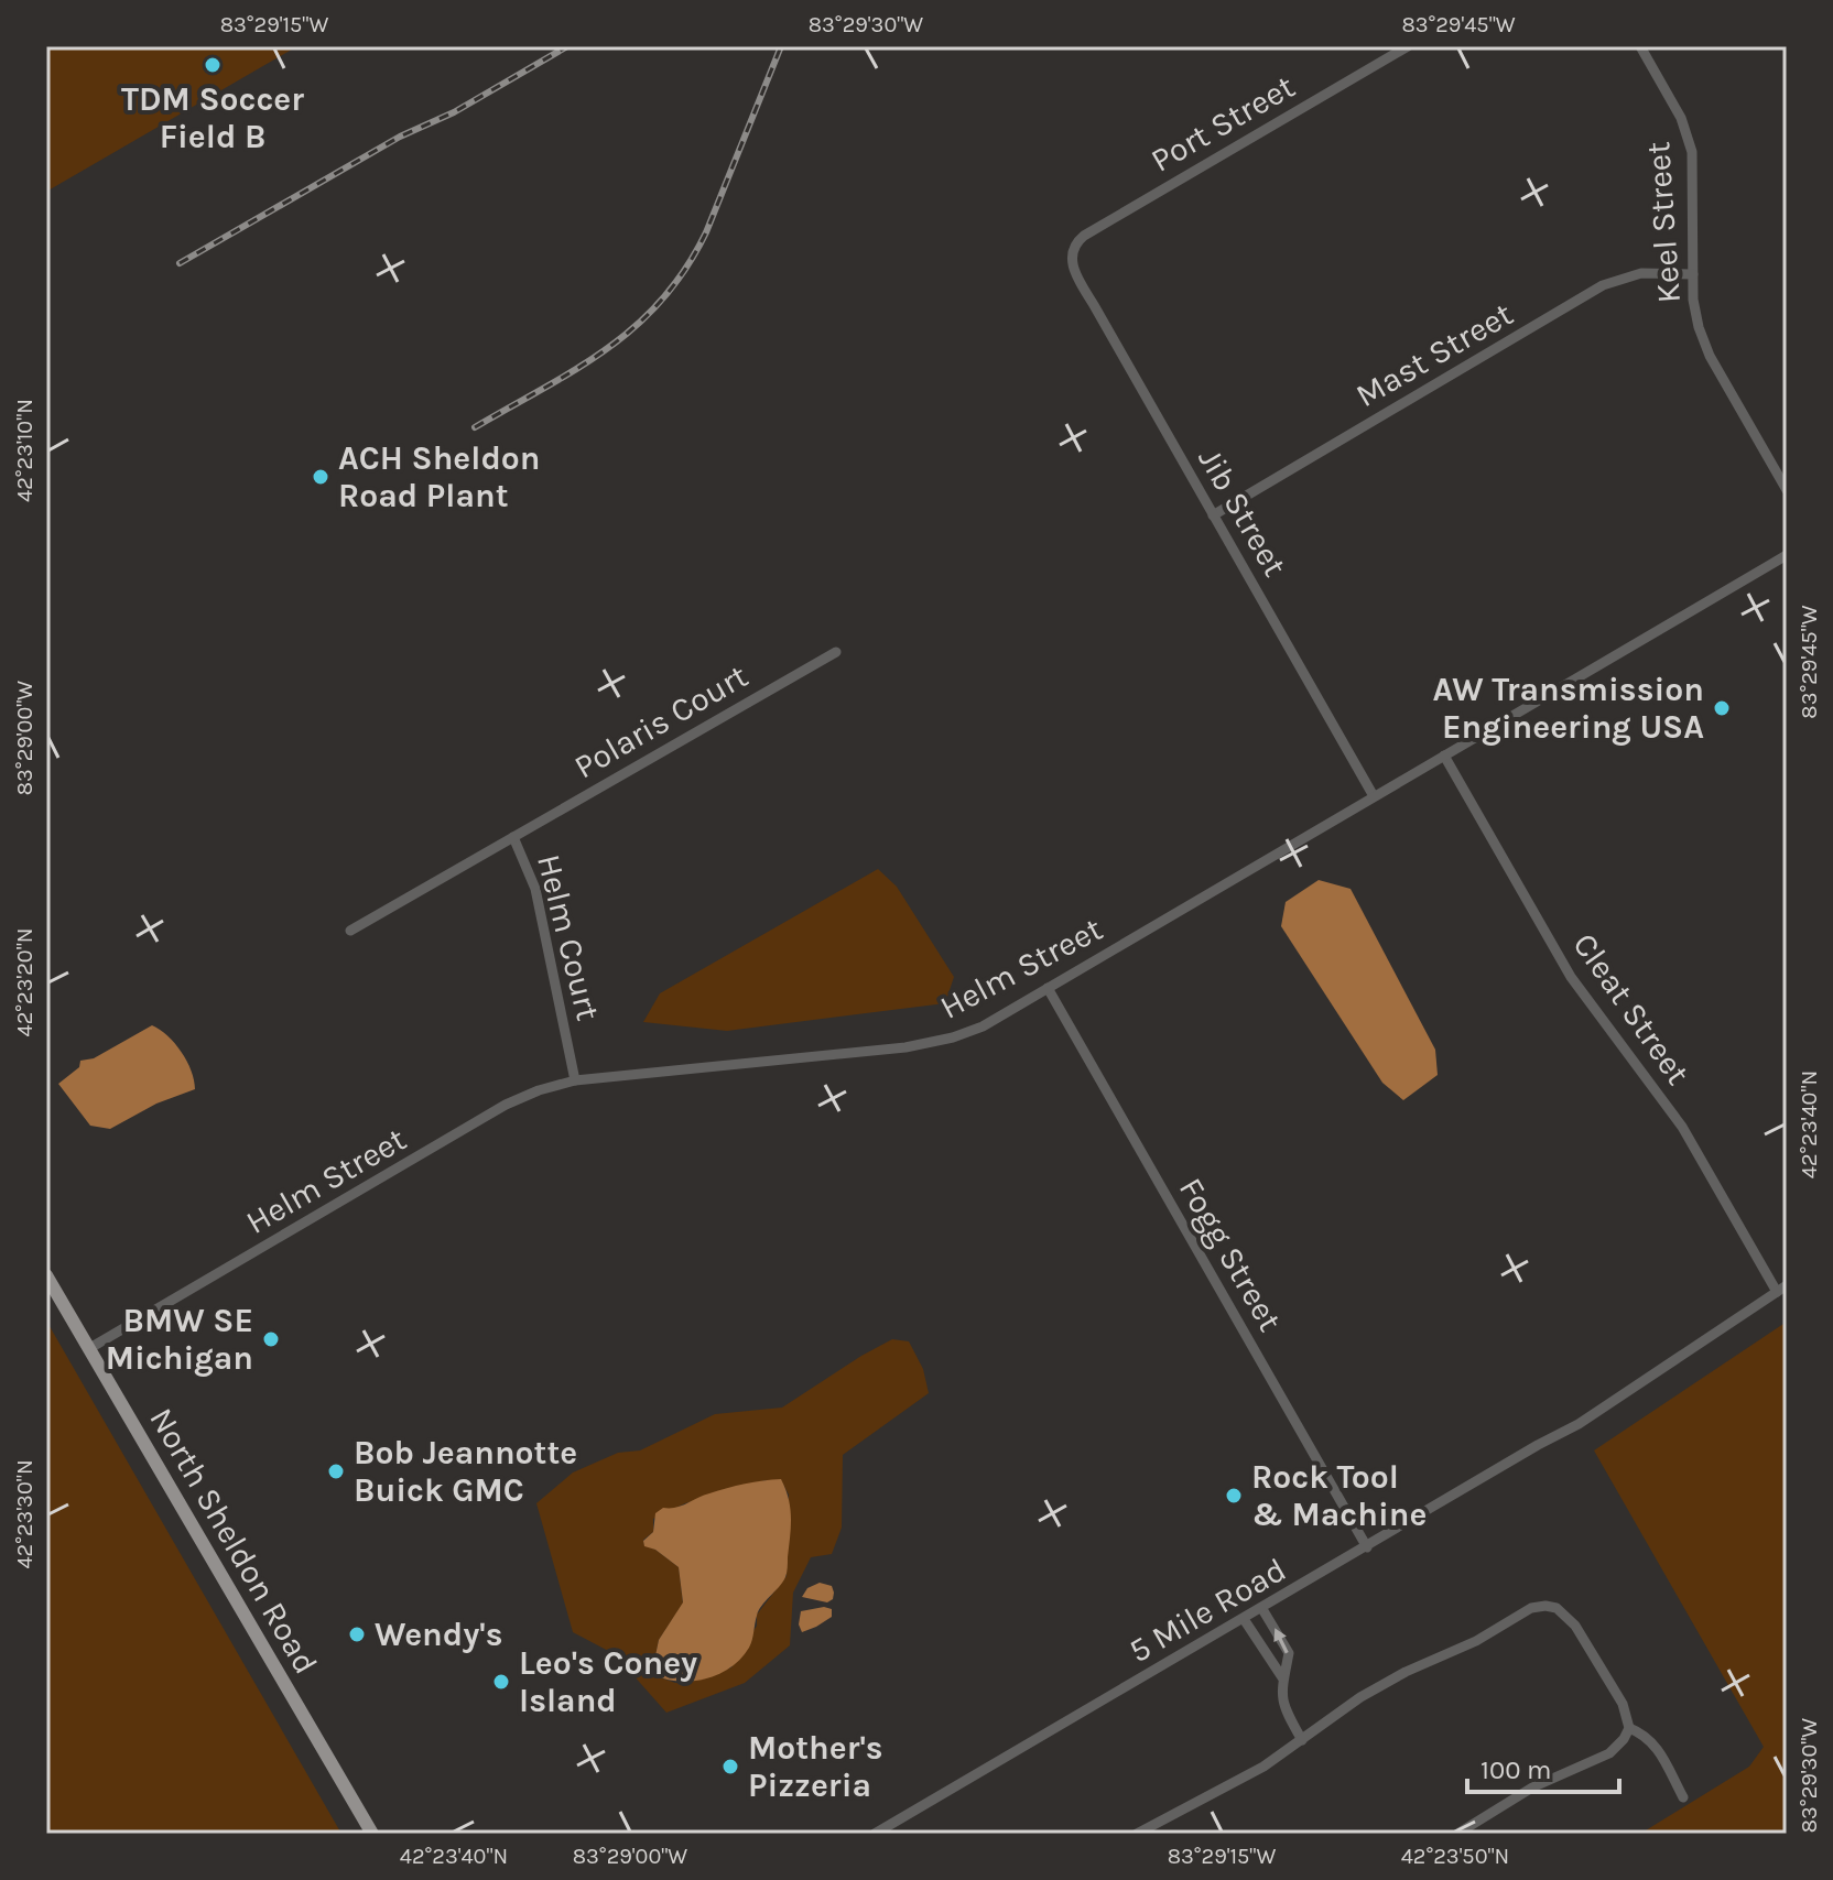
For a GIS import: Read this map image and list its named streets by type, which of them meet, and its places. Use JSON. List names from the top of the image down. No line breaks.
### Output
{"streets":{"main road":["North Sheldon Road"],"street":["Port Street","Keel Street","Mast Street","Jib Street","Polaris Court","Helm Court","Helm Street","Cleat Street","Fogg Street","5 Mile Road"]},"crossings":[["Port Street","Jib Street"],["Keel Street","Mast Street"],["Mast Street","Jib Street"],["Jib Street","Helm Street"],["Polaris Court","Helm Court"],["Helm Court","Helm Street"],["Helm Street","Cleat Street"],["Helm Street","Fogg Street"],["Helm Street","North Sheldon Road"],["Cleat Street","5 Mile Road"],["Fogg Street","5 Mile Road"]],"places":["TDM Soccer Field B","ACH Sheldon Road Plant","AW Transmission Engineering USA","BMW SE Michigan","Bob Jeannotte Buick GMC","Rock Tool & Machine","Wendy's","Leo's Coney Island","Mother's Pizzeria"],"scale_bar":"100 m","coordinates":["83°29'15\"W","83°29'30\"W","83°29'45\"W","42°23'10\"N","83°29'00\"W","42°23'20\"N","42°23'40\"N","42°23'30\"N","42°23'50\"N"]}
